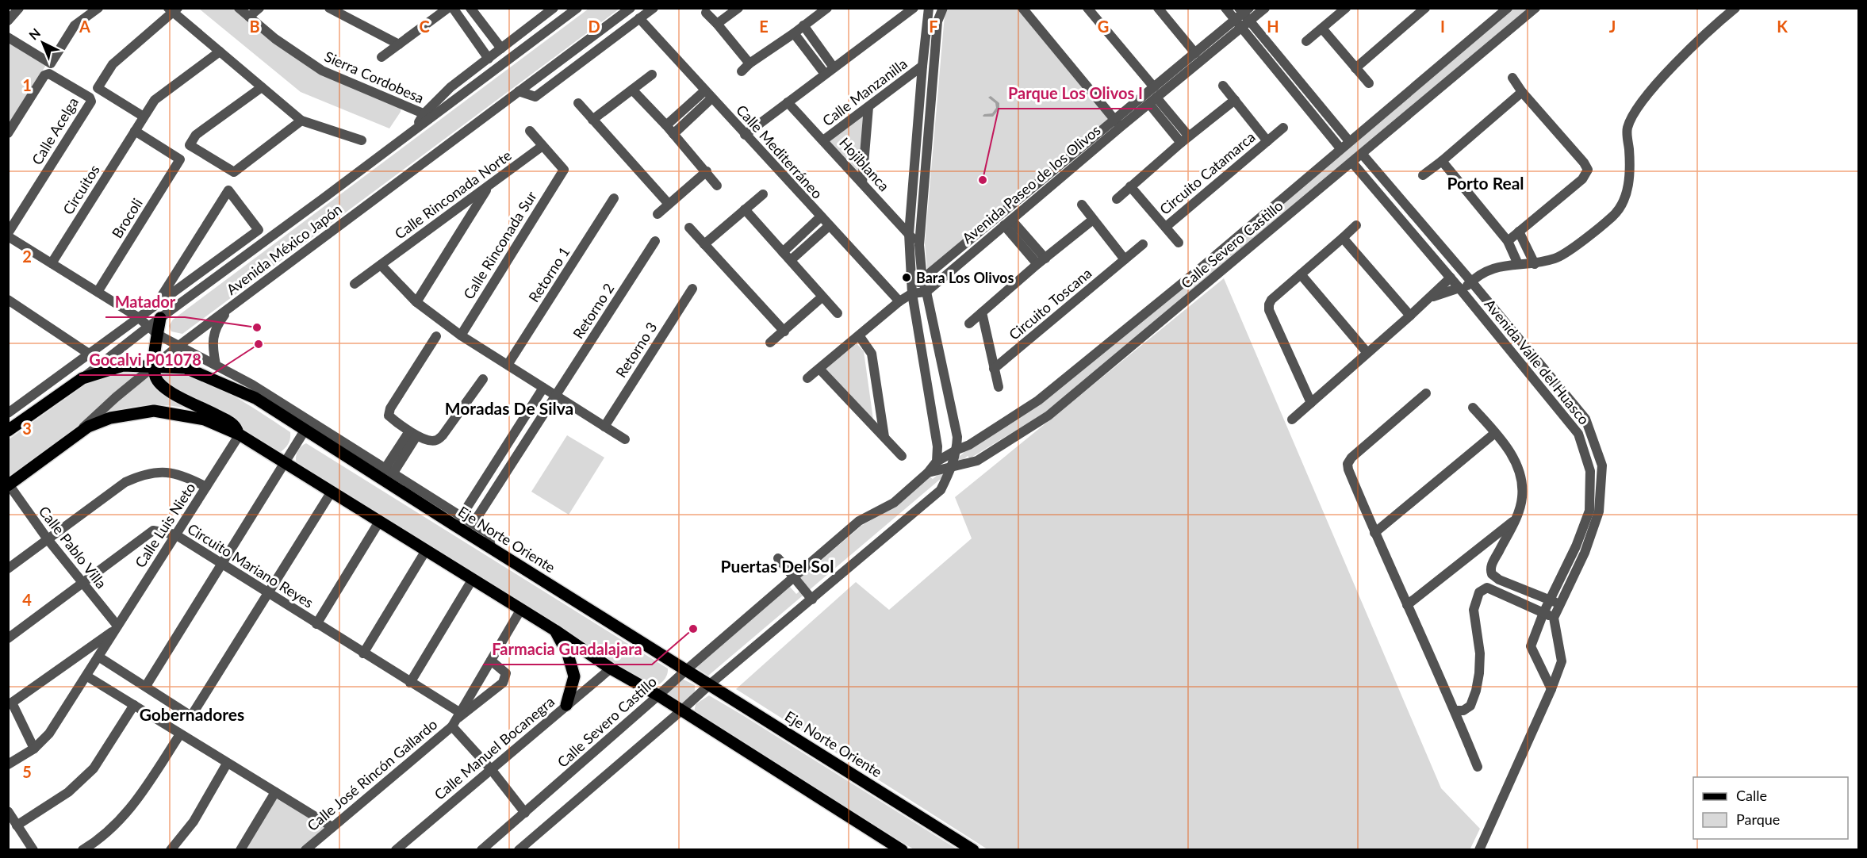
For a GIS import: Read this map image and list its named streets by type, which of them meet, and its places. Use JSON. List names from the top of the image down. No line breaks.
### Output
{"streets":{"main road":["Eje Norte Oriente"],"street":["Sierra Cordobesa","Calle Manzanilla","Calle Acelga","Calle Mediterráneo","Hojiblanca","Circuito Catamarca","Avenida Paseo de los Olivos","Circuitos","Calle Rinconada Norte","Brocoli","Calle Severo Castillo","Calle Rinconada Sur","Avenida México Japón","Retorno 1","Circuito Toscana","Retorno 2","Retorno 3","Avenida Valle del Huasco","Calle Luis Nieto","Calle Pablo Villa","Circuito Mariano Reyes","Calle Manuel Bocanegra","Calle José Rincón Gallardo"]},"crossings":[["Sierra Cordobesa","Avenida México Japón"],["Calle Manzanilla","Hojiblanca"],["Calle Mediterráneo","Avenida Paseo de los Olivos"],["Circuitos","Brocoli"],["Calle Rinconada Norte","Calle Rinconada Sur"],["Calle Severo Castillo","Avenida Valle del Huasco"],["Calle Severo Castillo","Eje Norte Oriente"],["Calle Severo Castillo","Circuito Mariano Reyes"],["Avenida México Japón","Eje Norte Oriente"],["Calle Luis Nieto","Calle Pablo Villa"],["Calle Luis Nieto","Circuito Mariano Reyes"],["Calle Pablo Villa","Circuito Mariano Reyes"],["Circuito Mariano Reyes","Calle Manuel Bocanegra"],["Circuito Mariano Reyes","Calle José Rincón Gallardo"]],"districts":["Porto Real","Moradas De Silva","Puertas Del Sol","Gobernadores"],"places":["Parque Los Olivos I","Bara Los Olivos","Matador","Gocalvi P01078","Farmacia Guadalajara"],"legend":["Calle","Parque"],"north":"top left","grid":{"columns":["A","B","C","D","E","F","G","H","I","J","K"],"rows":["1","2","3","4","5"]}}
